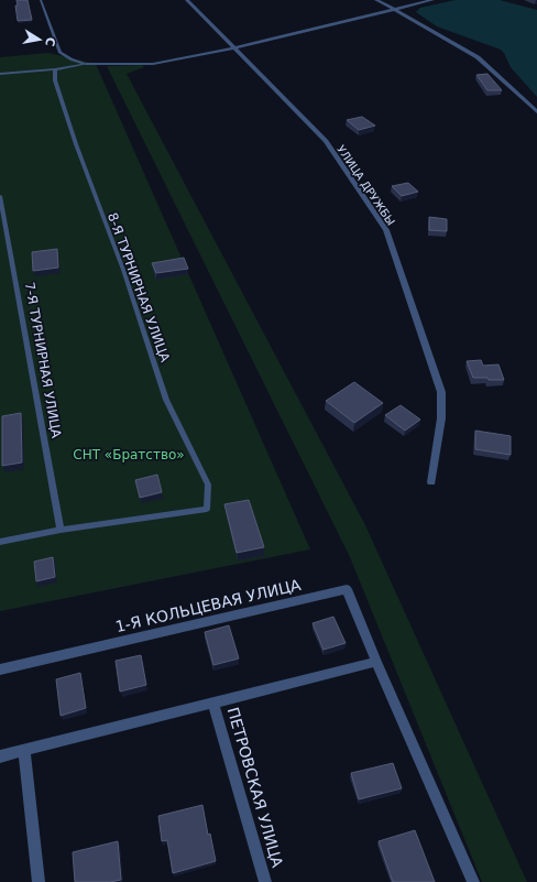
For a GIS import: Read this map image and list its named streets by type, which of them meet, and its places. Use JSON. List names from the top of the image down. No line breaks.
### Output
{"streets":{"street":["УЛИЦА ДРУЖБЫ","1-Я КОЛЬЦЕВАЯ УЛИЦА","ПЕТРОВСКАЯ УЛИЦА"],"lane":["8-Я ТУРНИРНАЯ УЛИЦА","7-Я ТУРНИРНАЯ УЛИЦА"]},"crossings":[["8-Я ТУРНИРНАЯ УЛИЦА","7-Я ТУРНИРНАЯ УЛИЦА"]],"parks":["СНТ «Братство»"],"north":"right"}
